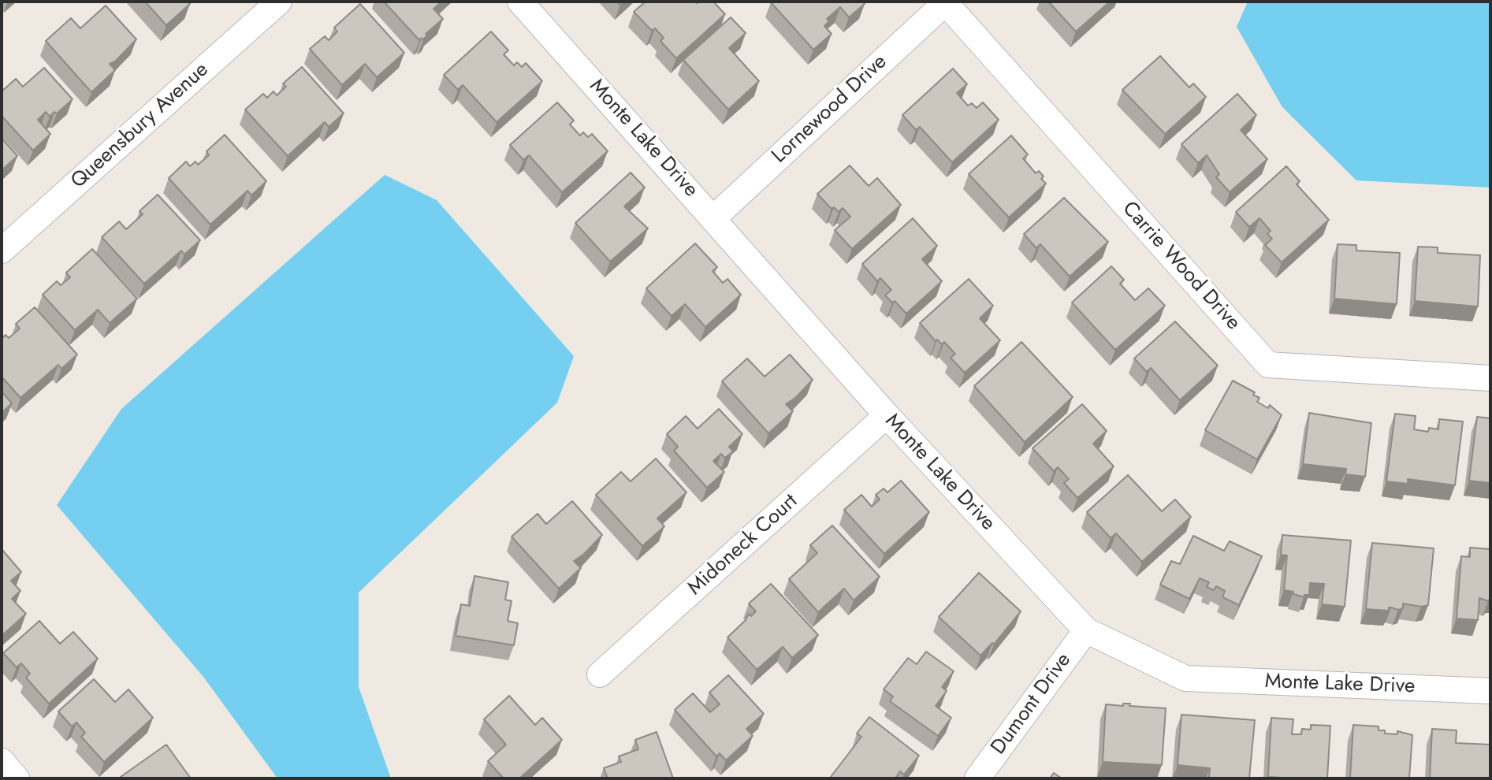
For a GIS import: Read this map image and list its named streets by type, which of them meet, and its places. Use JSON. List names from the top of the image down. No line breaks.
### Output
{"streets":{"street":["Lornewood Drive","Queensbury Avenue","Monte Lake Drive","Carrie Wood Drive","Midoneck Court","Dumont Drive"]},"crossings":[["Lornewood Drive","Monte Lake Drive"],["Lornewood Drive","Carrie Wood Drive"],["Monte Lake Drive","Midoneck Court"],["Monte Lake Drive","Dumont Drive"]]}
